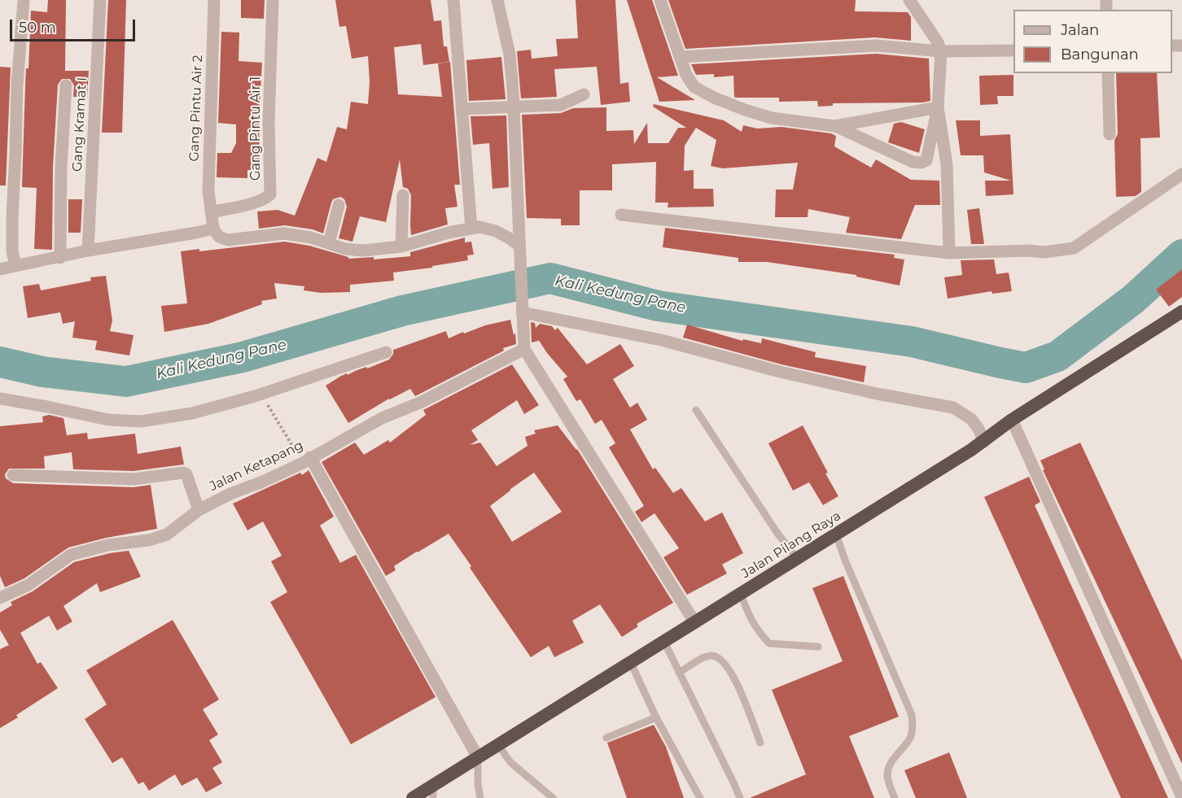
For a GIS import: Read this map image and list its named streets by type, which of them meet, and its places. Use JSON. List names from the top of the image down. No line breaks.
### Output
{"streets":{"highway":["Jalan Pilang Raya"],"street":["Gang Pintu Air 2","Gang Kramat I","Gang Pintu Air 1","Jalan Ketapang"]},"crossings":[["Gang Pintu Air 2","Gang Pintu Air 1"]],"water":["Kali Kedung Pane"],"legend":["Jalan","Bangunan"],"scale_bar":"50 m"}
